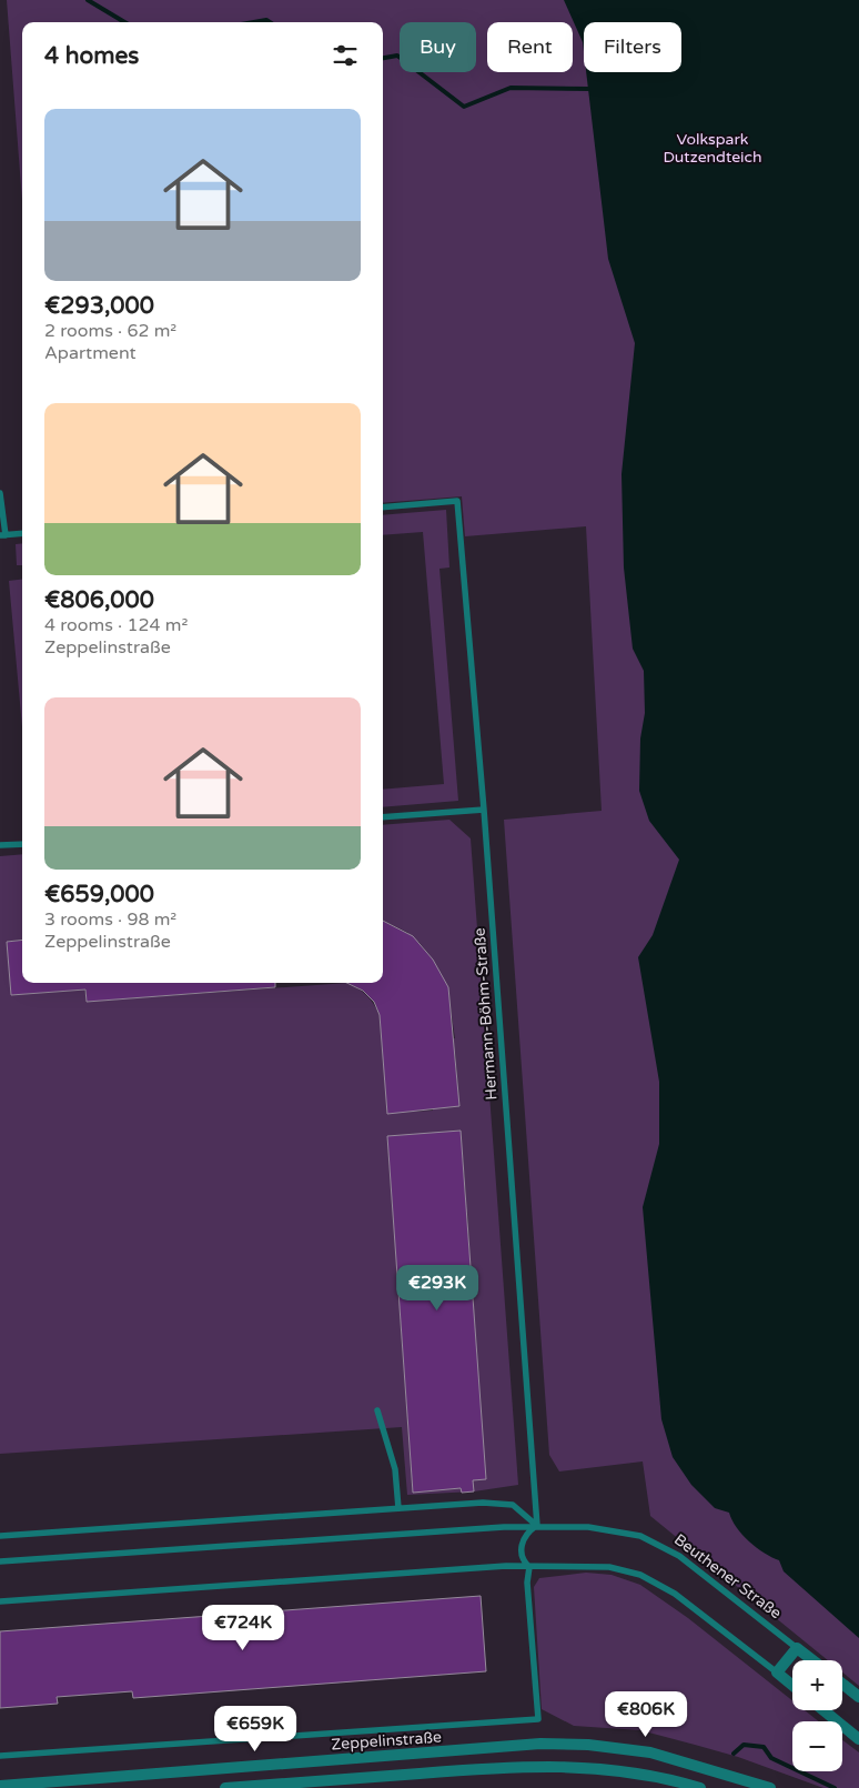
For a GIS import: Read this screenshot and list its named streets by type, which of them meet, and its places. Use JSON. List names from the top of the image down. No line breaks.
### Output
{"streets":{"street":["Beuthener Straße","Zeppelinstraße"],"lane":["Hermann-Böhm-Straße"]},"crossings":[["Hermann-Böhm-Straße","Beuthener Straße"]],"parks":["Volkspark Dutzendteich"],"page":{"chip":["Buy","Rent","Filters"],"heading":"4 homes","list":[{"name":"€293,000","note":"2 rooms · 62 m² · Apartment"},{"name":"€806,000","note":"4 rooms · 124 m² · Zeppelinstraße"},{"name":"€659,000","note":"3 rooms · 98 m² · Zeppelinstraße"}],"price":["€293K","€724K","€806K","€659K"],"map_buttons":["+","−"]}}
